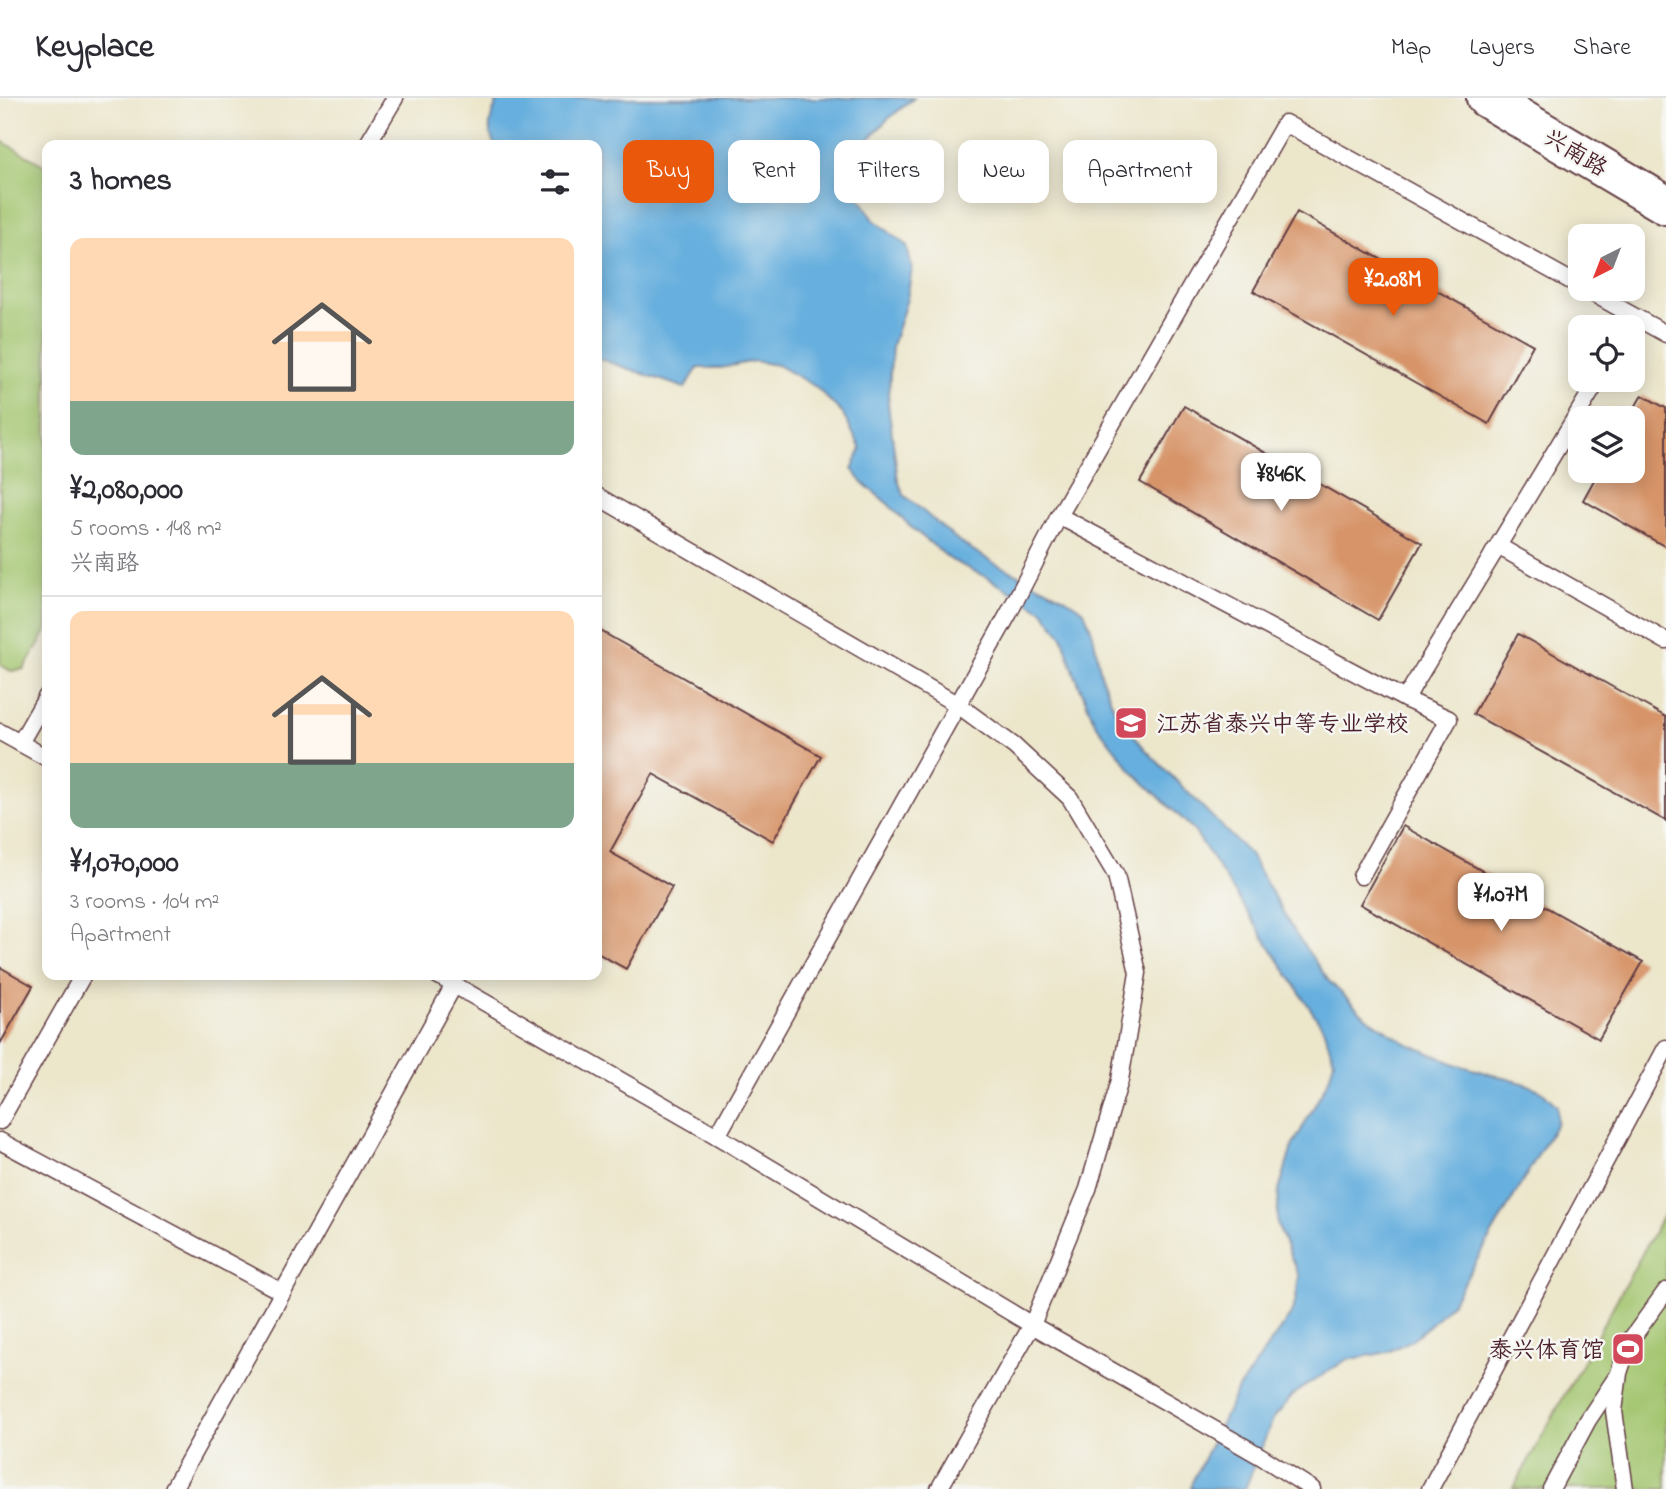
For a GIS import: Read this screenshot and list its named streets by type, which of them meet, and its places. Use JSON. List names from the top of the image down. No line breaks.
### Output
{"streets":{"street":["兴南路"]},"places":{"school or university":["江苏省泰兴中等专业学校"],"sports":["泰兴体育馆"]},"north":"bottom left","page":{"header":"Keyplace","nav":["Map","Layers","Share"],"chip":["Buy","Rent","Filters","New","Apartment"],"heading":"3 homes","list":[{"name":"¥2,080,000","note":"5 rooms · 148 m² · 兴南路"},{"name":"¥1,070,000","note":"3 rooms · 104 m² · Apartment"}],"price":["¥2.08M","¥846K","¥1.07M"]}}
